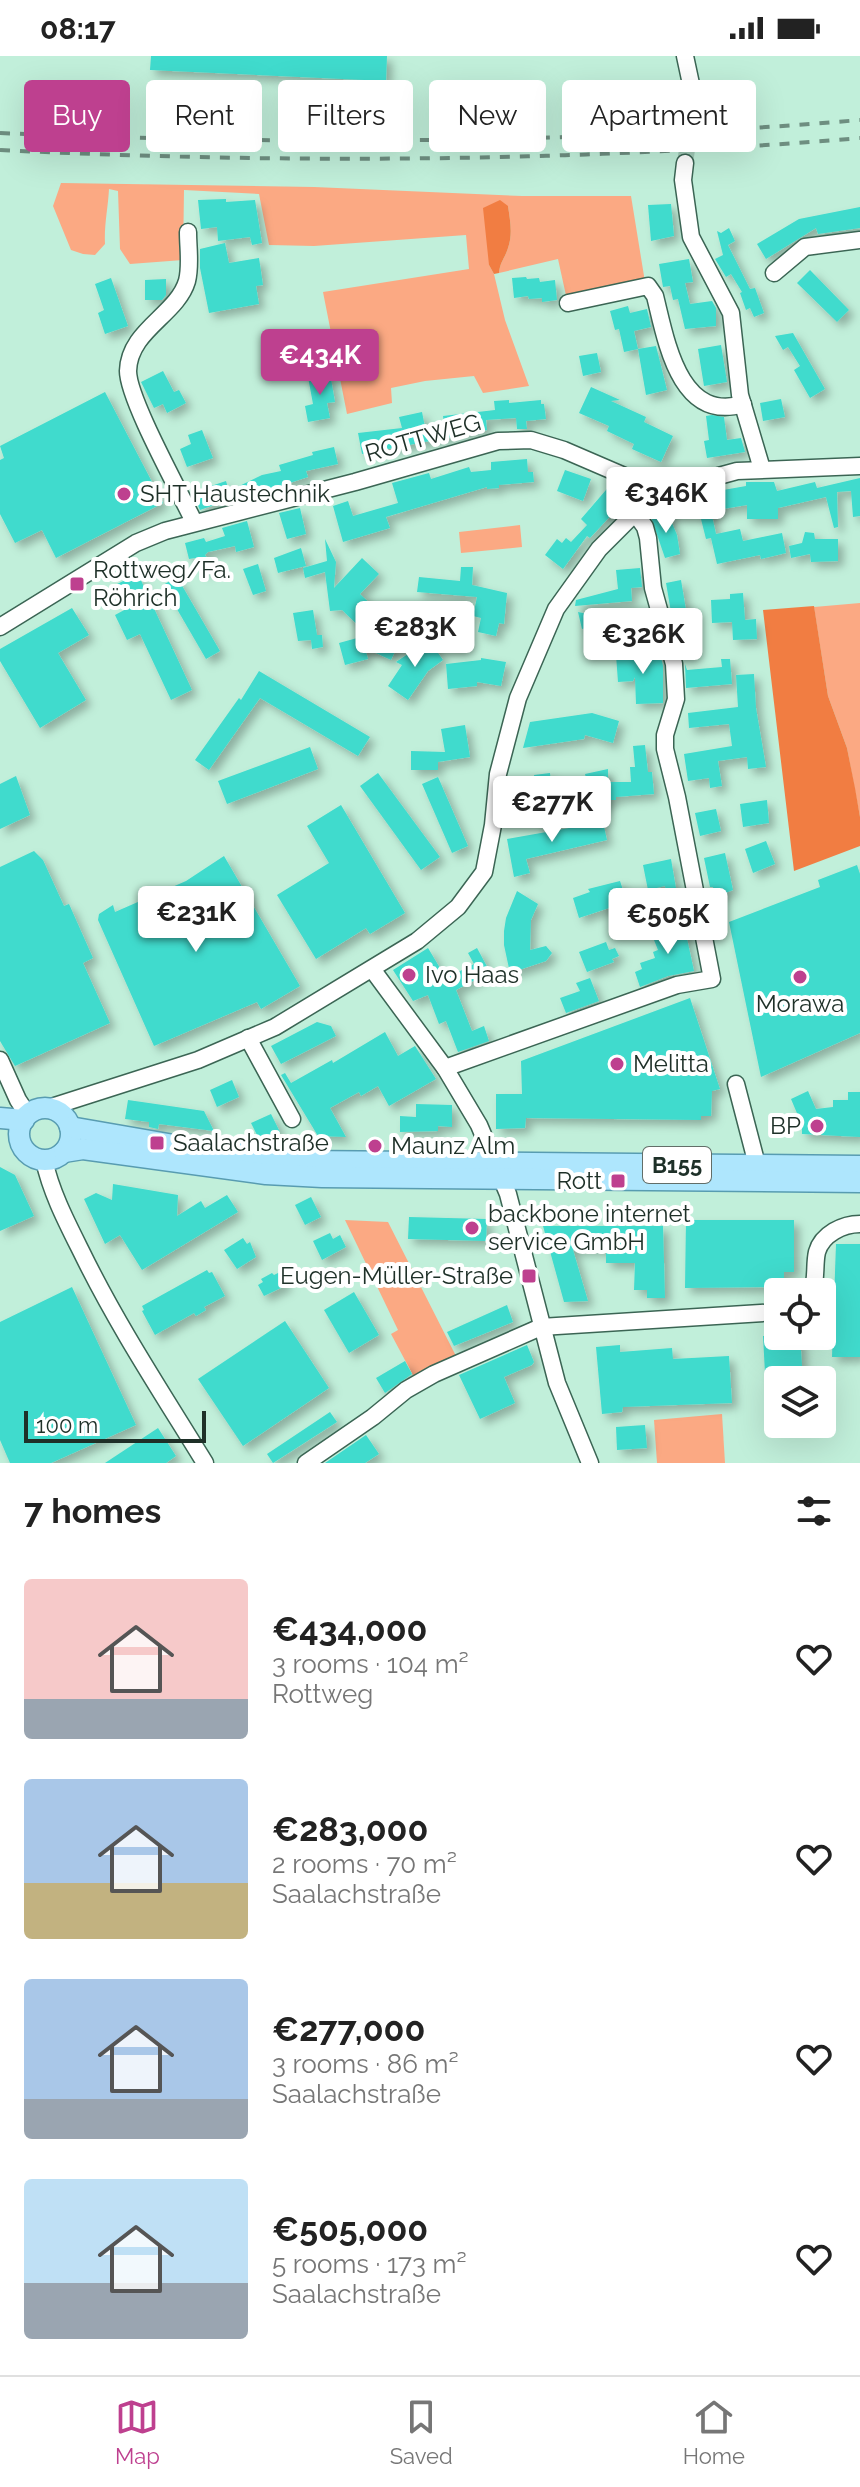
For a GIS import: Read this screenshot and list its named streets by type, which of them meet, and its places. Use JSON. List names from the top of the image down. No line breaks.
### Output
{"streets":{"main road":["B155"],"street":["ROTTWEG"]},"places":{"other":["SHT Haustechnik","Ivo Haas","Morawa","Melitta","BP","Maunz Alm","backbone internet service GmbH"],"transit":["Rottweg/Fa. Röhrich","Saalachstraße","Rott","Eugen-Müller-Straße"]},"scale_bar":"100 m","page":{"status":"08:17","chip":["Buy","Rent","Filters","New","Apartment"],"price":["€434K","€346K","€283K","€326K","€277K","€231K","€505K"],"scale":"100 m","heading":"7 homes","list":[{"name":"€434,000","note":"3 rooms · 104 m² · Rottweg"},{"name":"€283,000","note":"2 rooms · 70 m² · Saalachstraße"},{"name":"€277,000","note":"3 rooms · 86 m² · Saalachstraße"},{"name":"€505,000","note":"5 rooms · 173 m² · Saalachstraße"}],"tabs":["Map","Saved","Home"]}}
